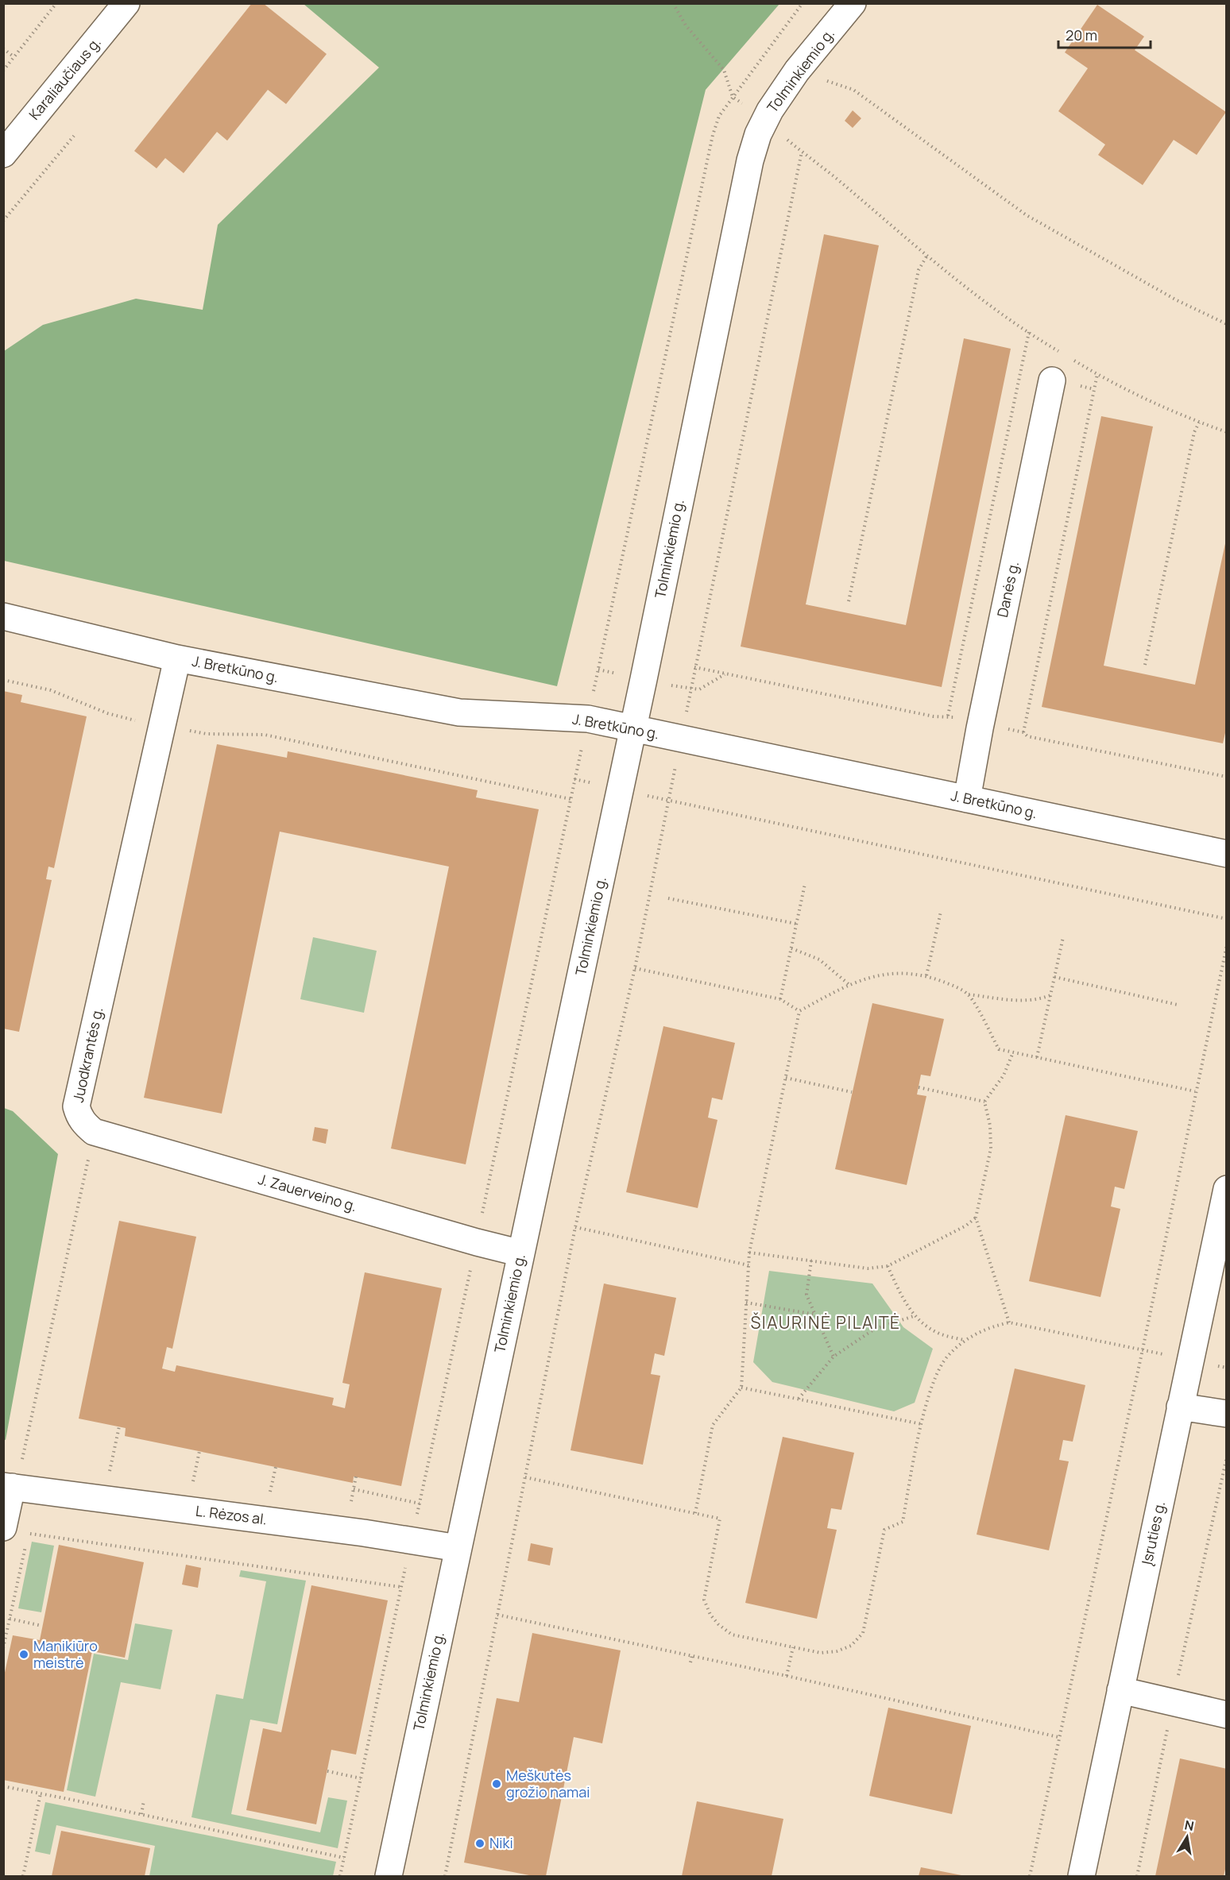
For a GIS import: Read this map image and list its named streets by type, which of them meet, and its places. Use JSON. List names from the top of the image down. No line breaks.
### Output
{"streets":{"street":["Tolminkiemio g.","Karaliaučiaus g.","Danės g.","J. Bretkūno g.","Juodkrantės g.","J. Zauerveino g.","L. Rėzos al.","Įsruties g."]},"crossings":[["Tolminkiemio g.","J. Bretkūno g."],["Tolminkiemio g.","J. Zauerveino g."],["Tolminkiemio g.","L. Rėzos al."],["Danės g.","J. Bretkūno g."],["J. Bretkūno g.","Juodkrantės g."],["Juodkrantės g.","J. Zauerveino g."]],"districts":["ŠIAURINĖ PILAITĖ"],"places":["Manikiūro meistrė","Meškutės grožio namai","Niki"],"scale_bar":"20 m","north":"top"}
